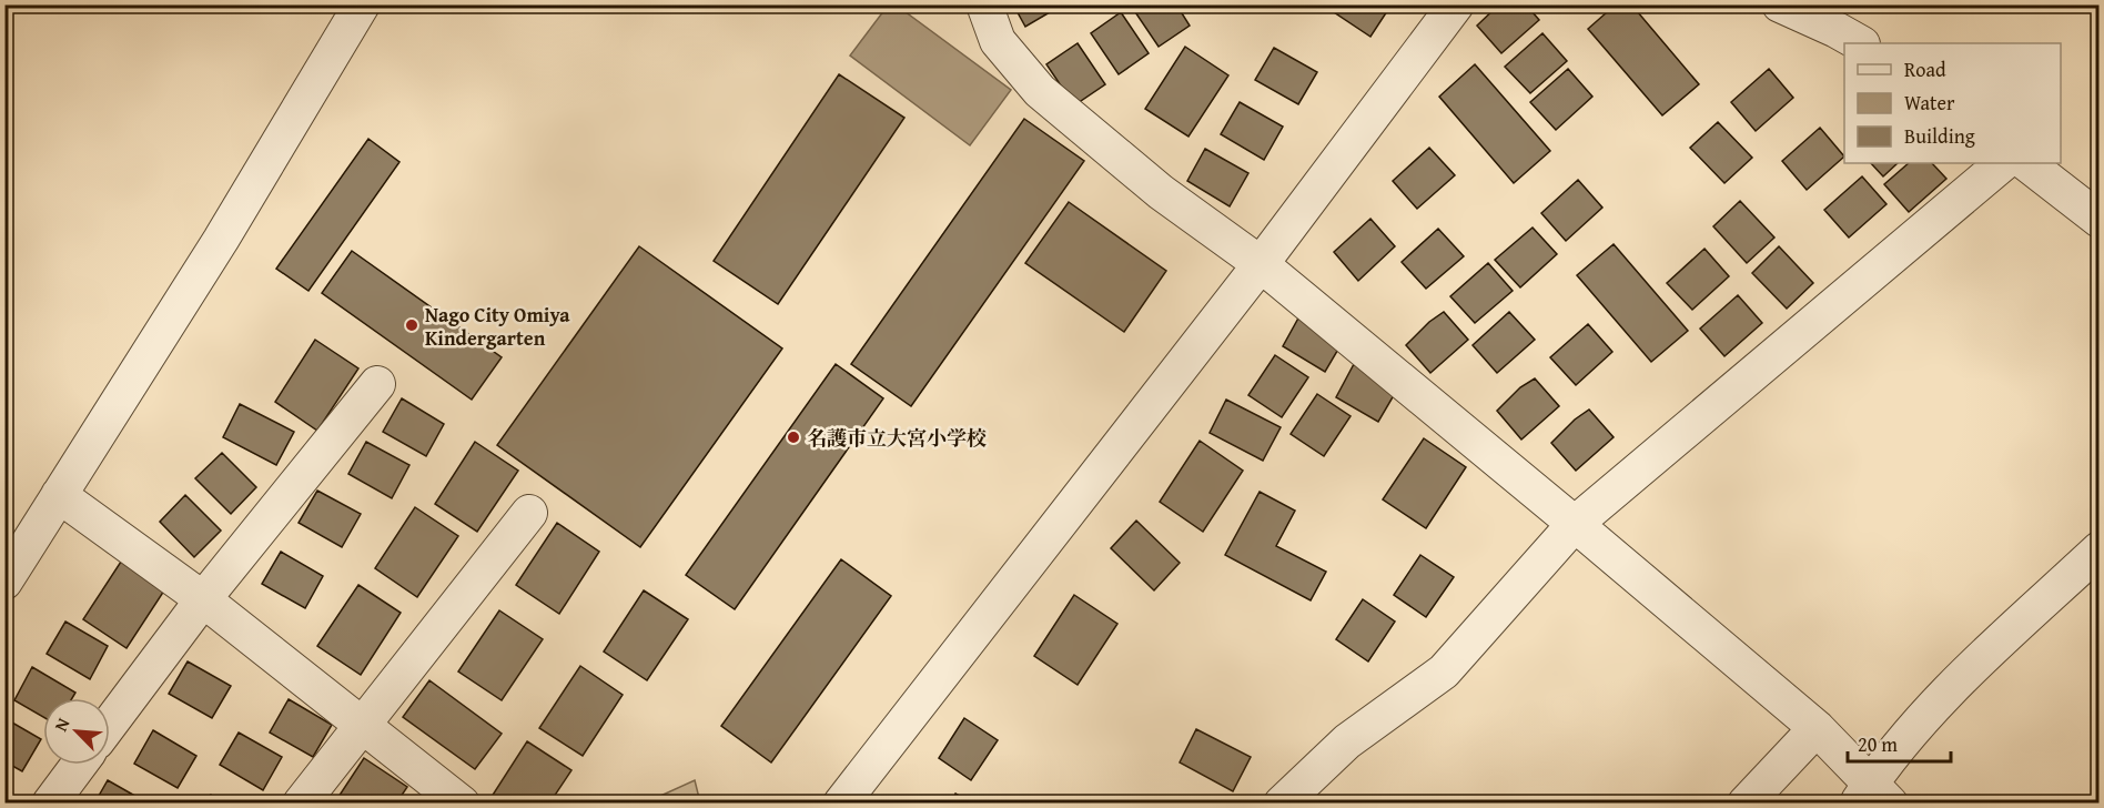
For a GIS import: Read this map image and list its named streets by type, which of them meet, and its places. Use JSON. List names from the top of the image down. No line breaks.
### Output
{"places":["Nago City Omiya Kindergarten","名護市立大宮小学校"],"legend":["Road","Water","Building"],"scale_bar":"20 m","north":"top left"}
